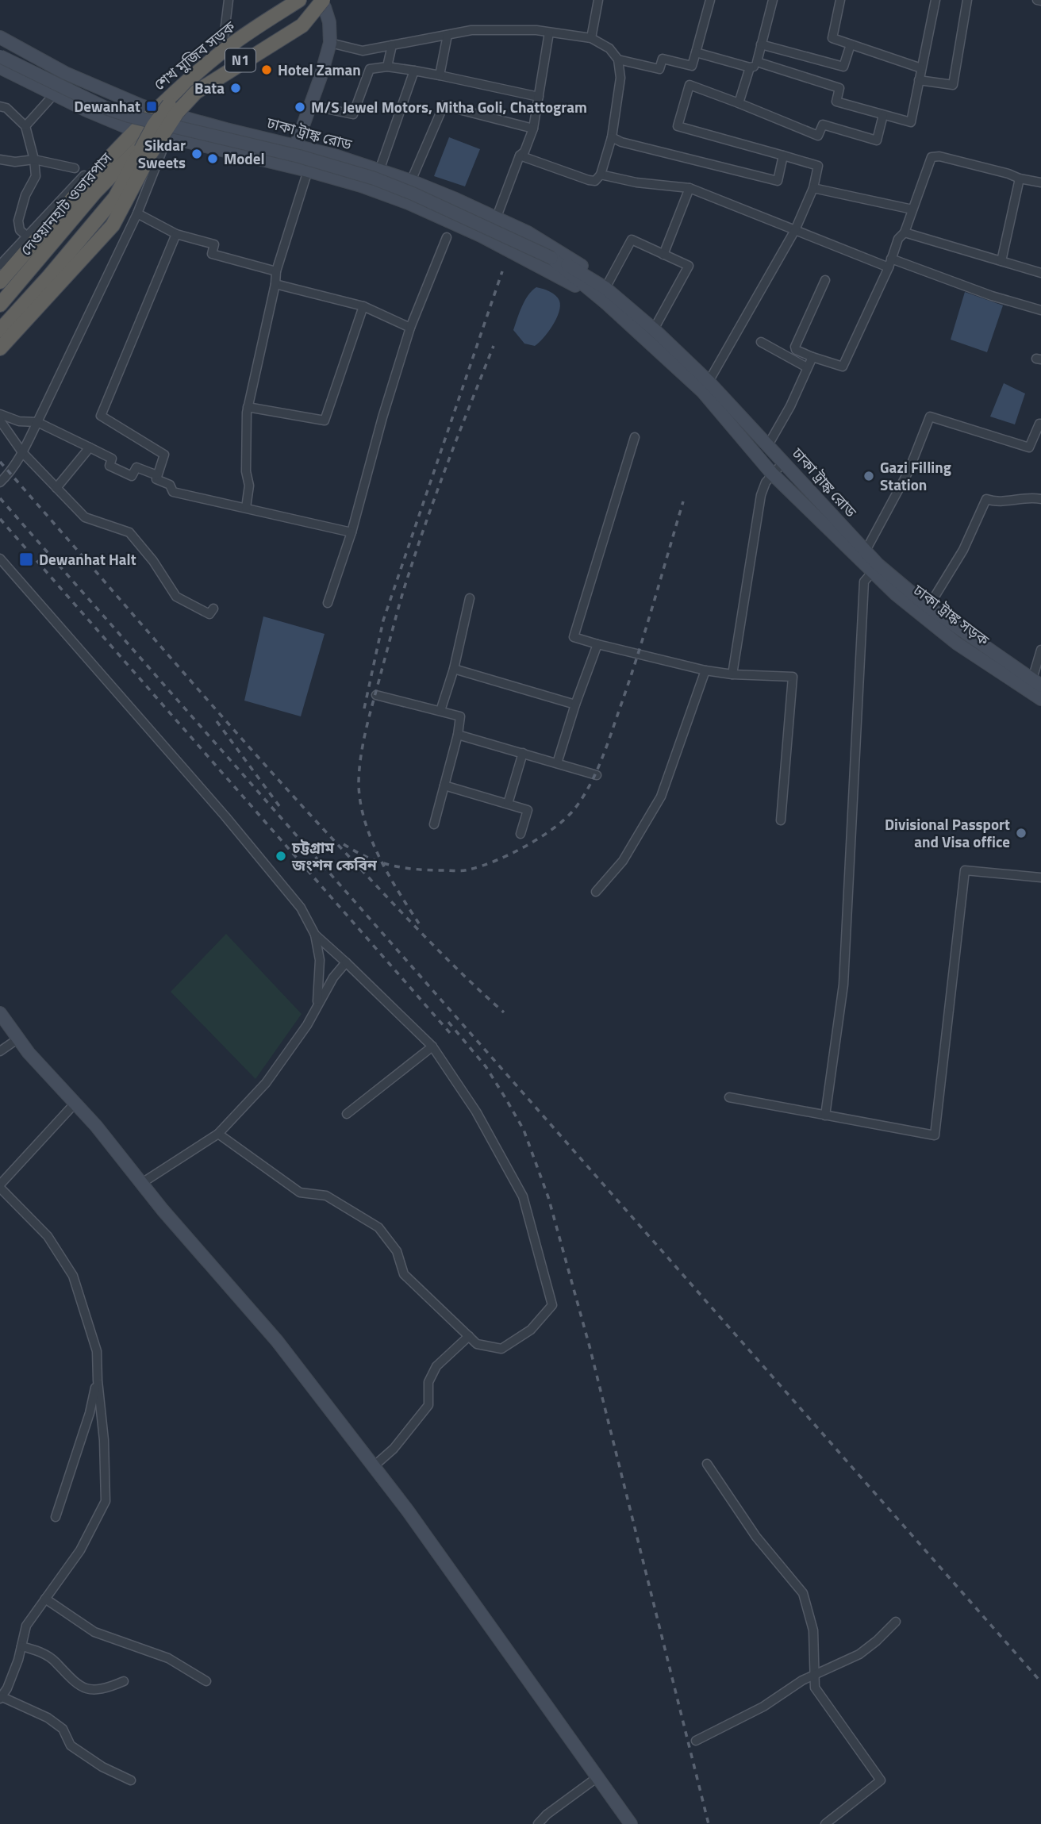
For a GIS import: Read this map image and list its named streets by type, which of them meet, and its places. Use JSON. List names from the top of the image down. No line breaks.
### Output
{"streets":{"highway":["শেখ মুজিব সড়ক","N1","দেওয়ানহাট ওভারপাস"],"main road":["ঢাকা ট্রাঙ্ক রোড","ঢাকা ট্রাঙ্ক সড়ক"]},"crossings":[["শেখ মুজিব সড়ক","ঢাকা ট্রাঙ্ক রোড"],["শেখ মুজিব সড়ক","দেওয়ানহাট ওভারপাস"],["ঢাকা ট্রাঙ্ক রোড","ঢাকা ট্রাঙ্ক সড়ক"]],"places":{"other":["Hotel Zaman","Bata","M/S Jewel Motors, Mitha Goli, Chattogram","Sikdar Sweets","Model","Gazi Filling Station","Divisional Passport and Visa office","চট্টগ্রাম জংশন কেবিন"],"transit":["Dewanhat","Dewanhat Halt"]}}
